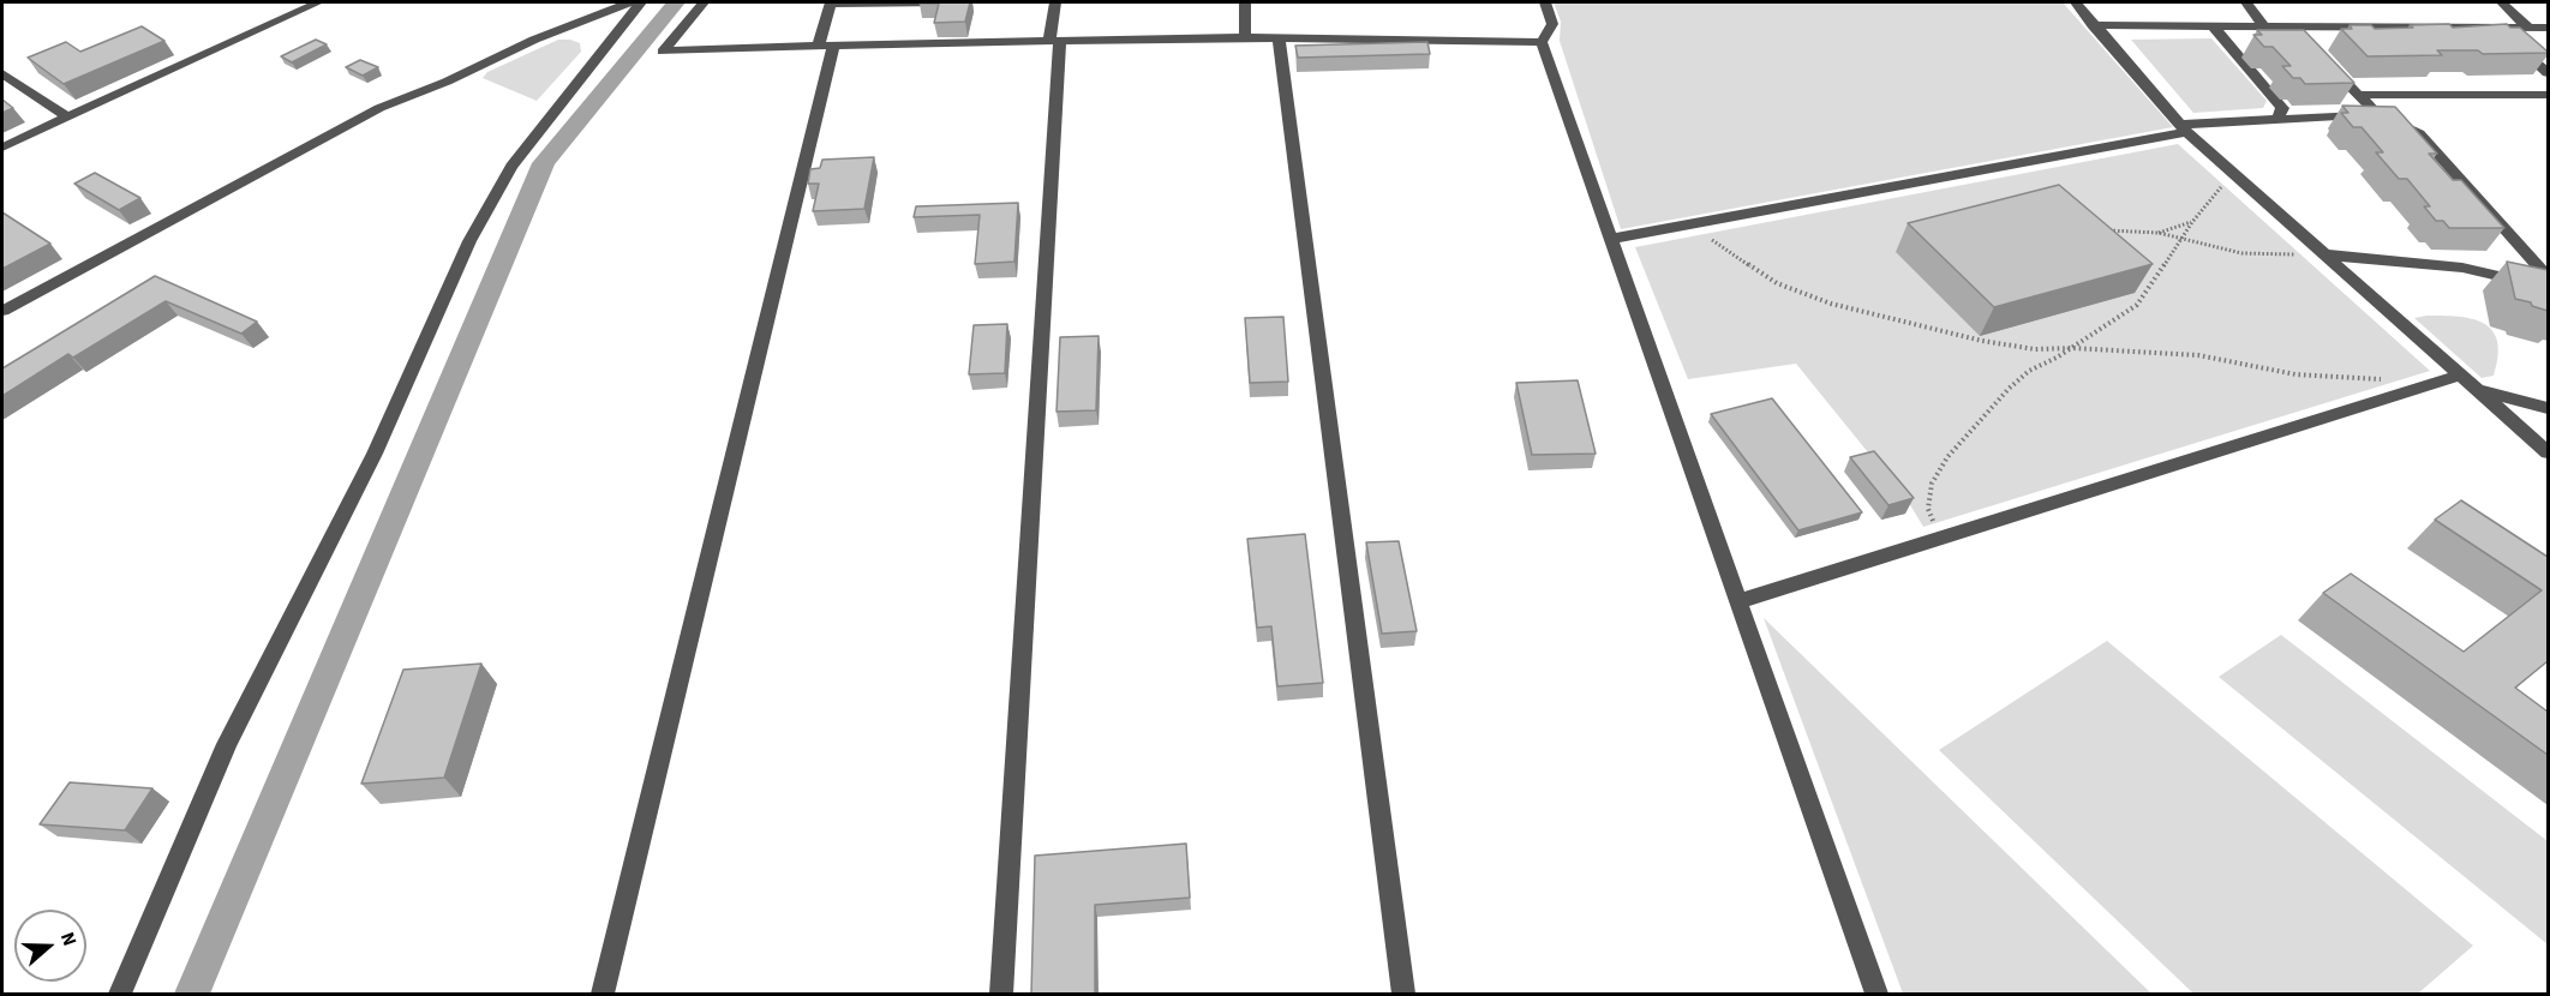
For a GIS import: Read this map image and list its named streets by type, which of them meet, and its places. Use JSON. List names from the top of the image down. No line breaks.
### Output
{"north":"right"}
